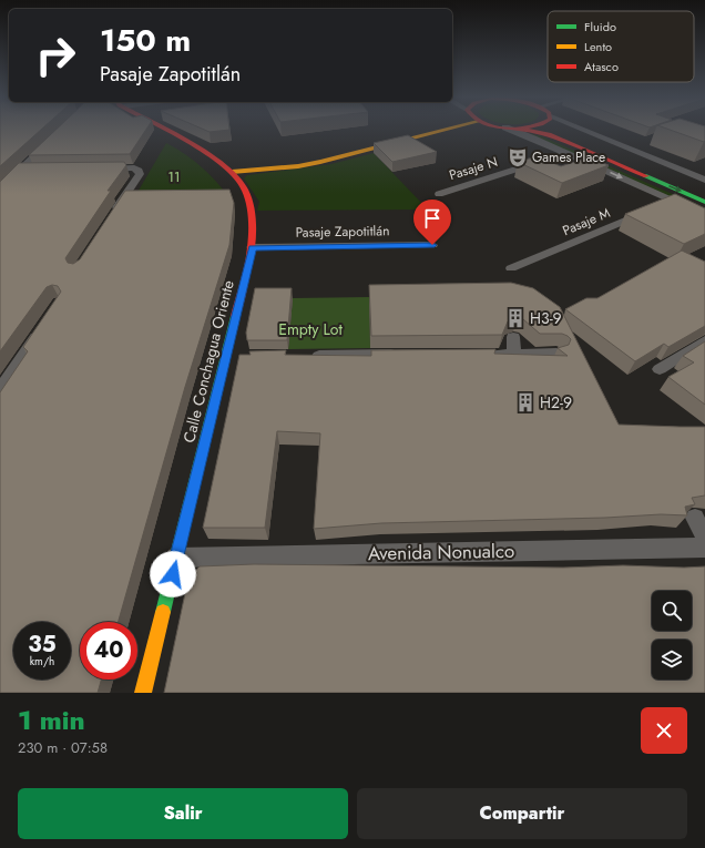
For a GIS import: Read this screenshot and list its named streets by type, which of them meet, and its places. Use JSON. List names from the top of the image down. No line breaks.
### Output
{"streets":{"main road":["Calle Conchagua Oriente"],"street":["Pasaje N","Pasaje M","Pasaje Zapotitlán","Avenida Nonualco"]},"crossings":[["Pasaje Zapotitlán","Calle Conchagua Oriente"],["Calle Conchagua Oriente","Avenida Nonualco"]],"parks":["11","Empty Lot"],"places":{"theatre":["Games Place"],"building":["H3-9","H2-9"]},"legend":["Fluido","Lento","Atasco"],"page":{"turn":["150 m","Pasaje Zapotitlán"],"speed":"35 km/h","limit":"40","heading":["1 min","230 m · 07:58"],"buttons":["Salir","Compartir"]}}
